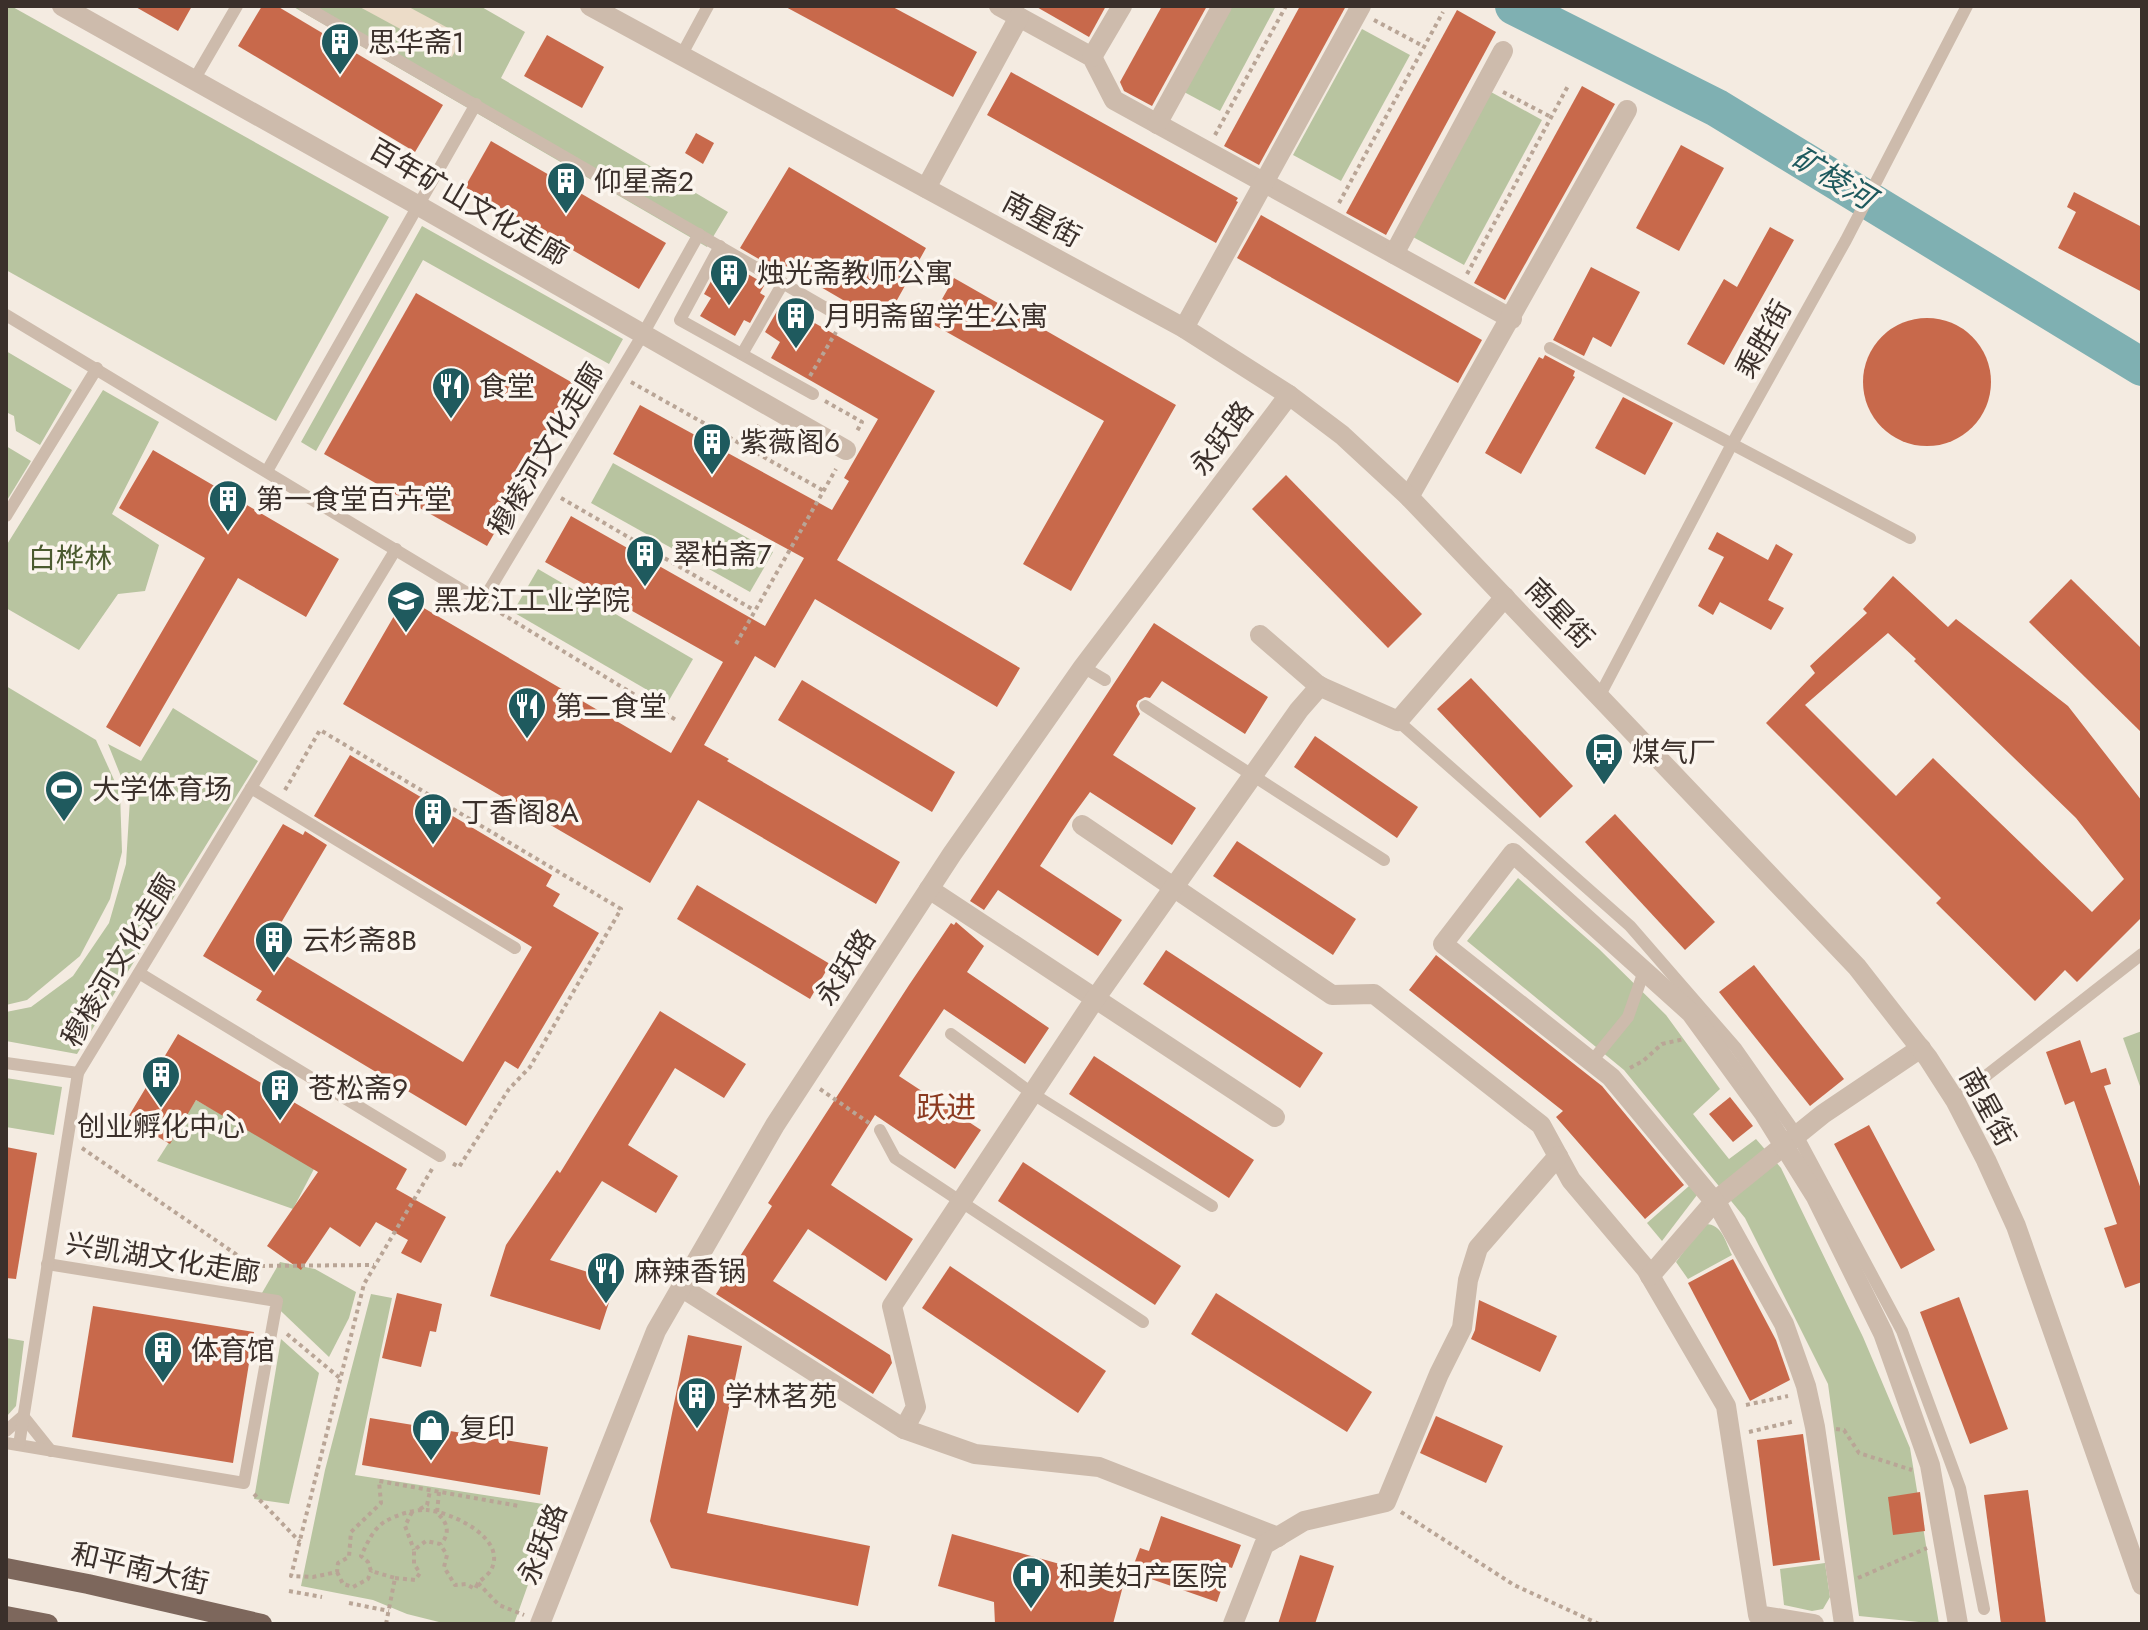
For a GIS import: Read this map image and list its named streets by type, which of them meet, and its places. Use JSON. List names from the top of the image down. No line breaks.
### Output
{"streets":{"main road":["和平南大街"],"street":["百年矿山文化走廊","南星街","永跃路"],"lane":["乘胜街","穆棱河文化走廊","兴凯湖文化走廊"]},"crossings":[["百年矿山文化走廊","穆棱河文化走廊"],["南星街","乘胜街"],["南星街","永跃路"],["穆棱河文化走廊","兴凯湖文化走廊"]],"districts":["跃进"],"water":["矿棱河"],"parks":["白桦林"],"places":{"building":["思华斋1","仰星斋2","烛光斋教师公寓","月明斋留学生公寓","紫薇阁6","第一食堂百卉堂","翠柏斋7","丁香阁8A","云杉斋8B","创业孵化中心","苍松斋9","体育馆","学林茗苑"],"restaurant":["食堂","第二食堂","麻辣香锅"],"school or university":["黑龙江工业学院"],"bus stop":["煤气厂"],"sports":["大学体育场"],"shop":["复印"],"hospital":["和美妇产医院"]}}
